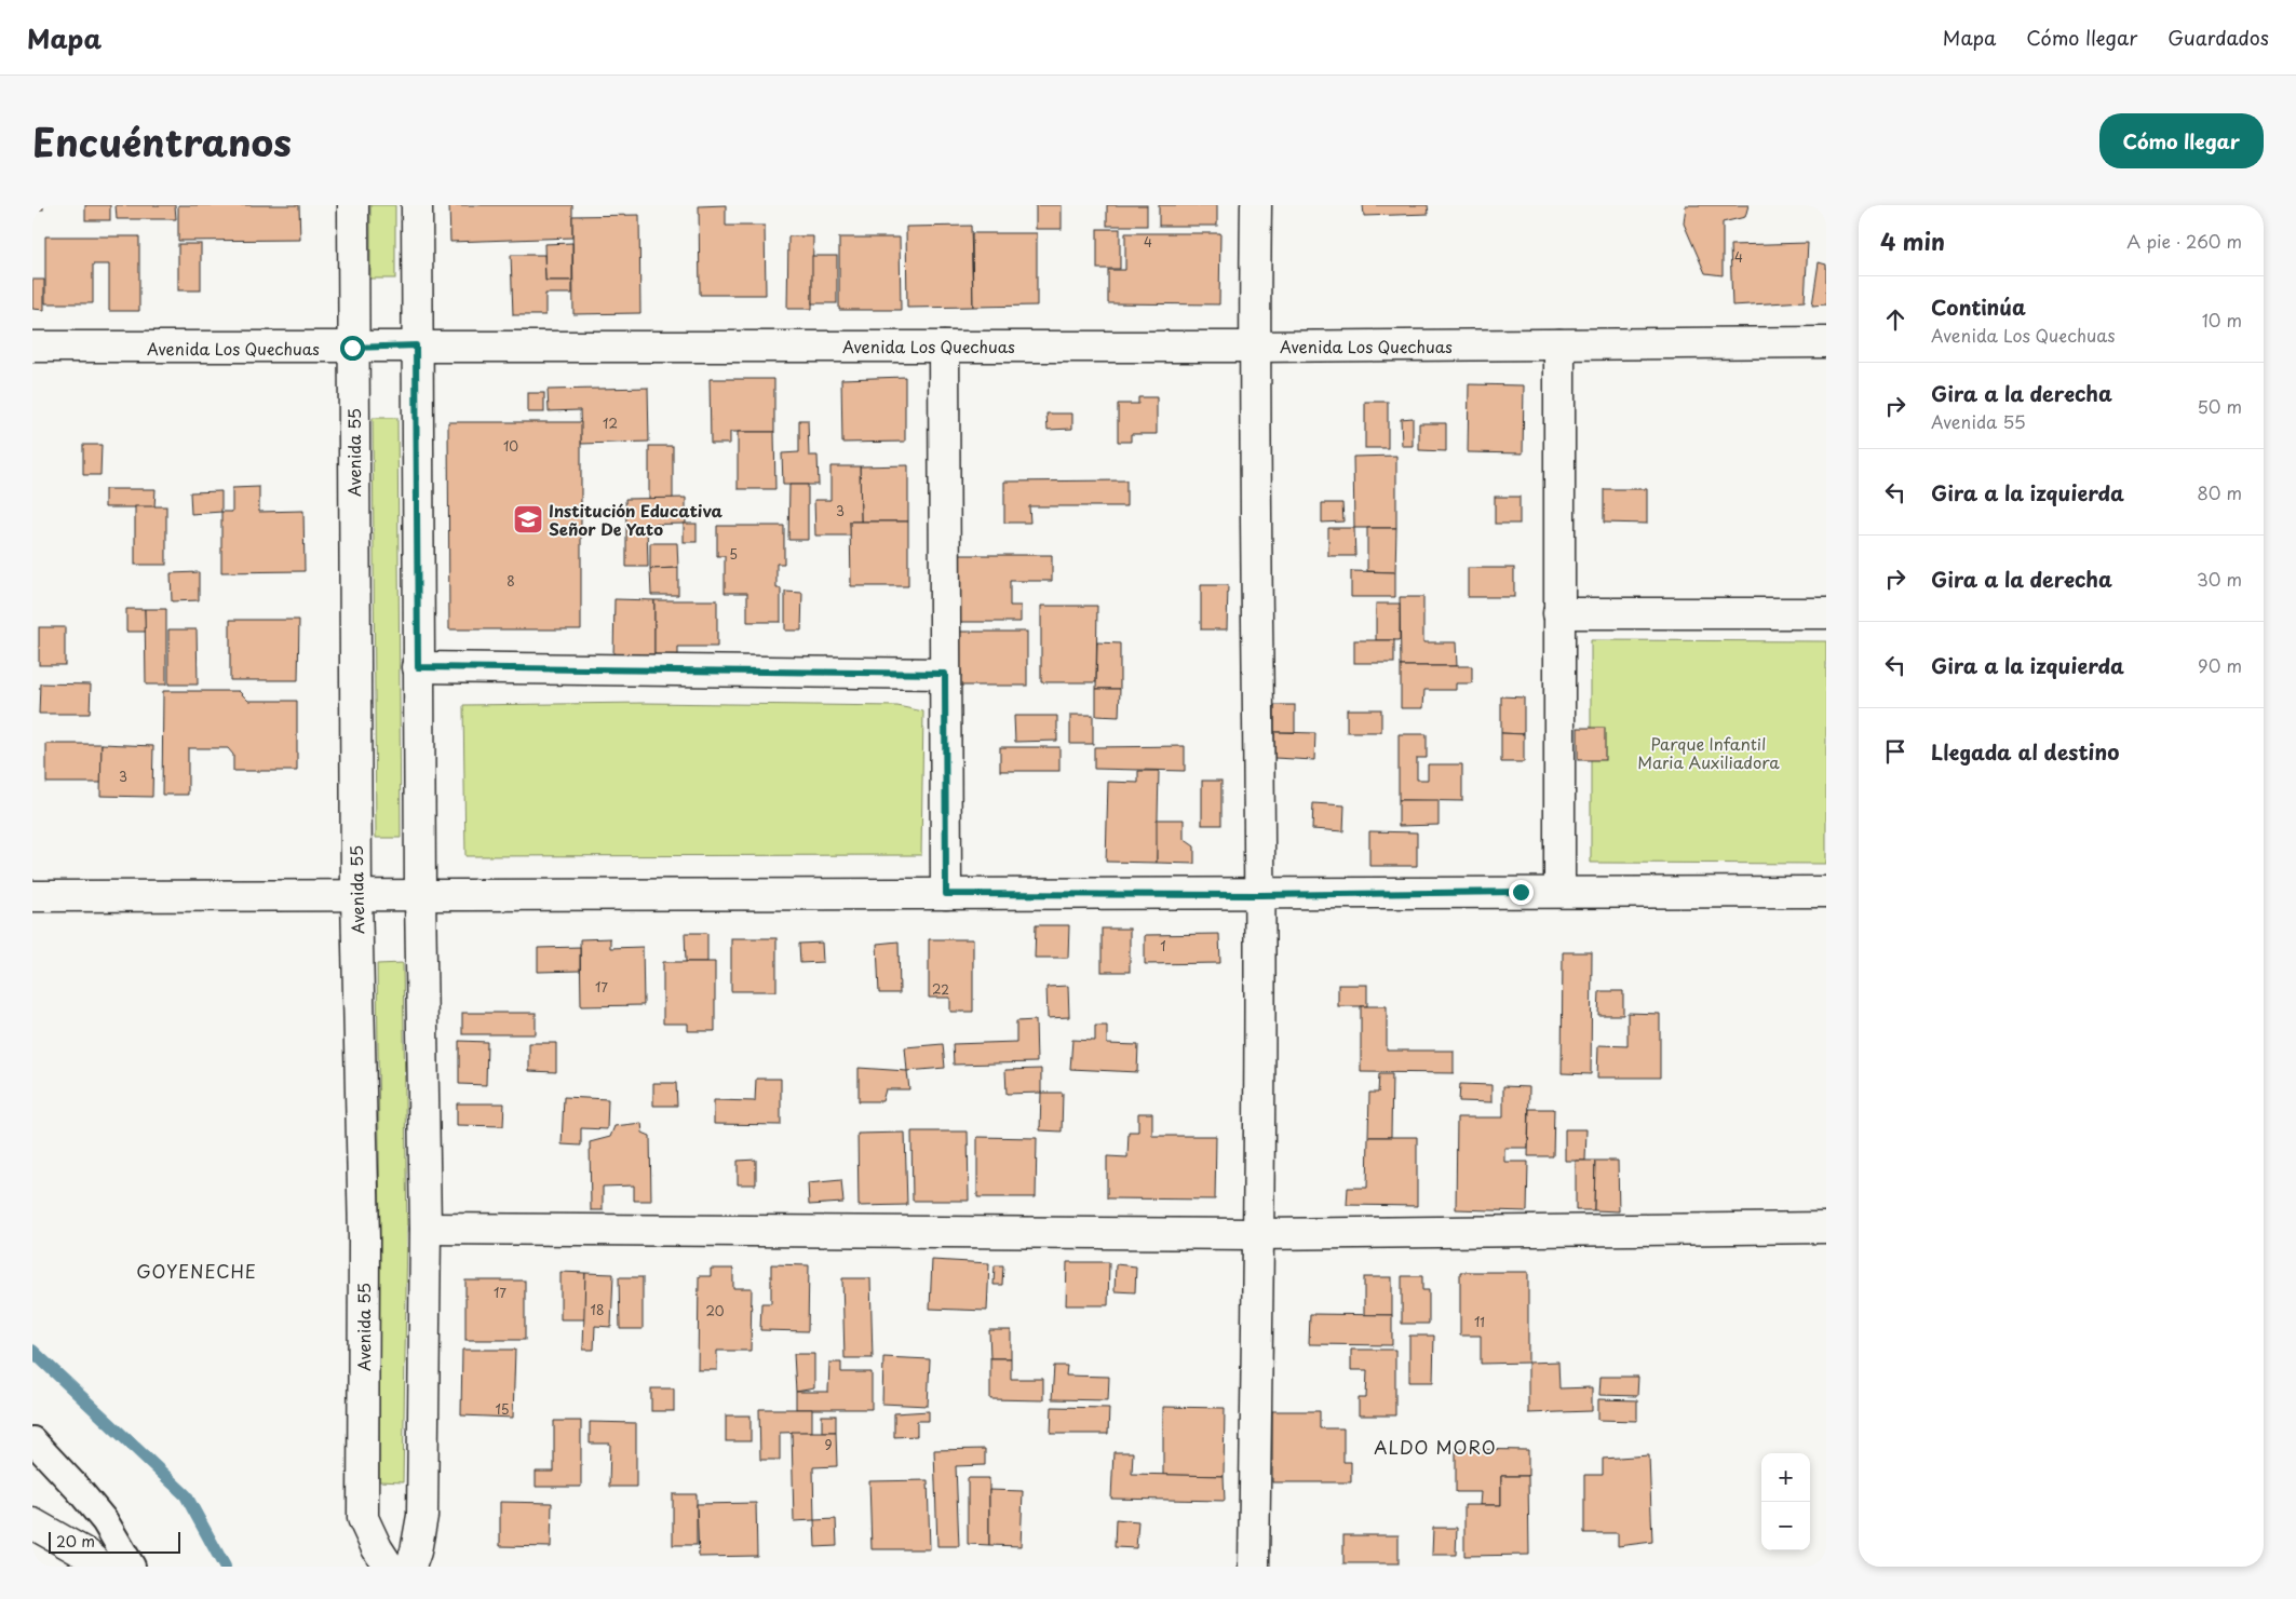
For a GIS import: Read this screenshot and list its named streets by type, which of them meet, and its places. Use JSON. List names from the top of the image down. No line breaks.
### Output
{"streets":{"street":["Avenida Los Quechuas","Avenida 55"]},"crossings":[["Avenida Los Quechuas","Avenida 55"]],"districts":["GOYENECHE","ALDO MORO"],"parks":["Parque Infantil Maria Auxiliadora"],"places":{"school or university":["Institución Educativa Señor De Yato"]},"house_numbers":["4","4","12","10","3","5","8","3","1","17","22","17","18","20","11","15","9"],"scale_bar":"20 m","page":{"header":"Mapa","nav":["Mapa","Cómo llegar","Guardados"],"title":"Encuéntranos","buttons":"Cómo llegar","heading":["4 min","A pie · 260 m"],"list":[["Continúa","Avenida Los Quechuas","10 m"],["Gira a la derecha","Avenida 55","50 m"],["Gira a la izquierda","80 m"],["Gira a la derecha","30 m"],["Gira a la izquierda","90 m"],"Llegada al destino"],"map_buttons":["+","−"],"scale":"20 m"}}
